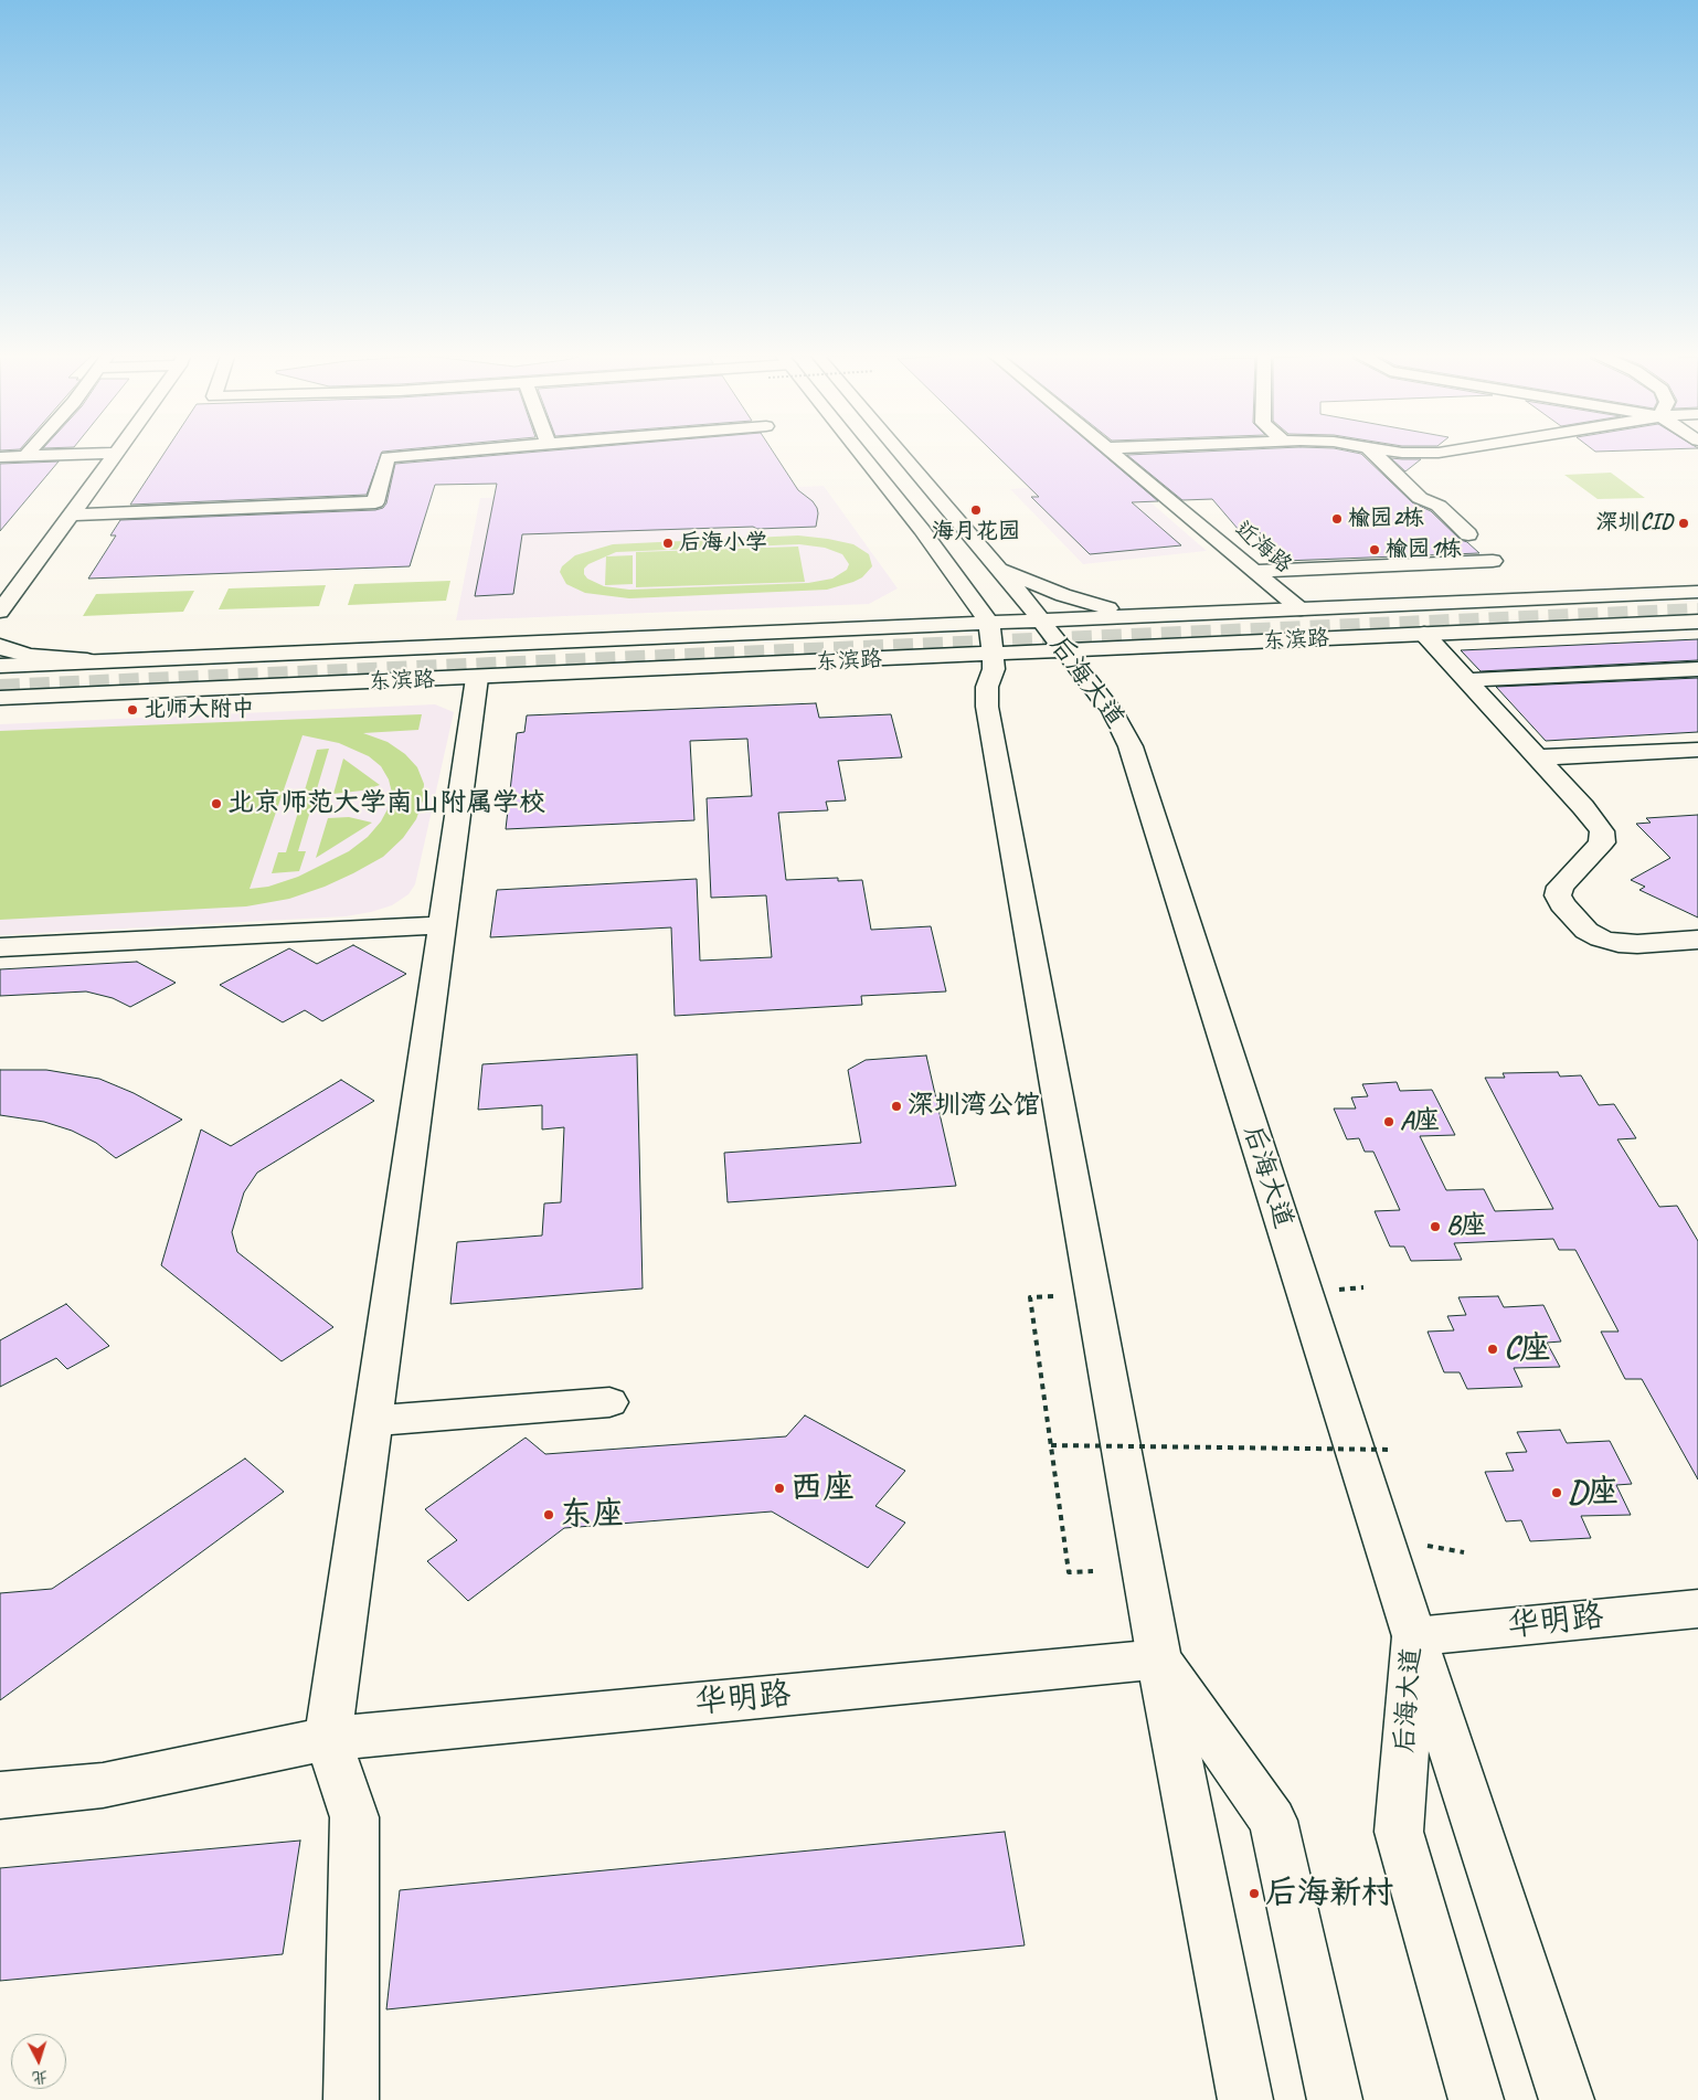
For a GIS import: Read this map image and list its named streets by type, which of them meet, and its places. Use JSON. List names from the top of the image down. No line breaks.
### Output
{"streets":{"main road":["近海路","东滨路","后海大道","华明路"]},"crossings":[["近海路","东滨路"],["东滨路","后海大道"],["后海大道","华明路"]],"places":["海月花园","榆园2栋","深圳CID","后海小学","榆园1栋","北师大附中","北京师范大学南山附属学校","深圳湾公馆","A座","B座","C座","西座","D座","东座","后海新村"],"north":"bottom"}
